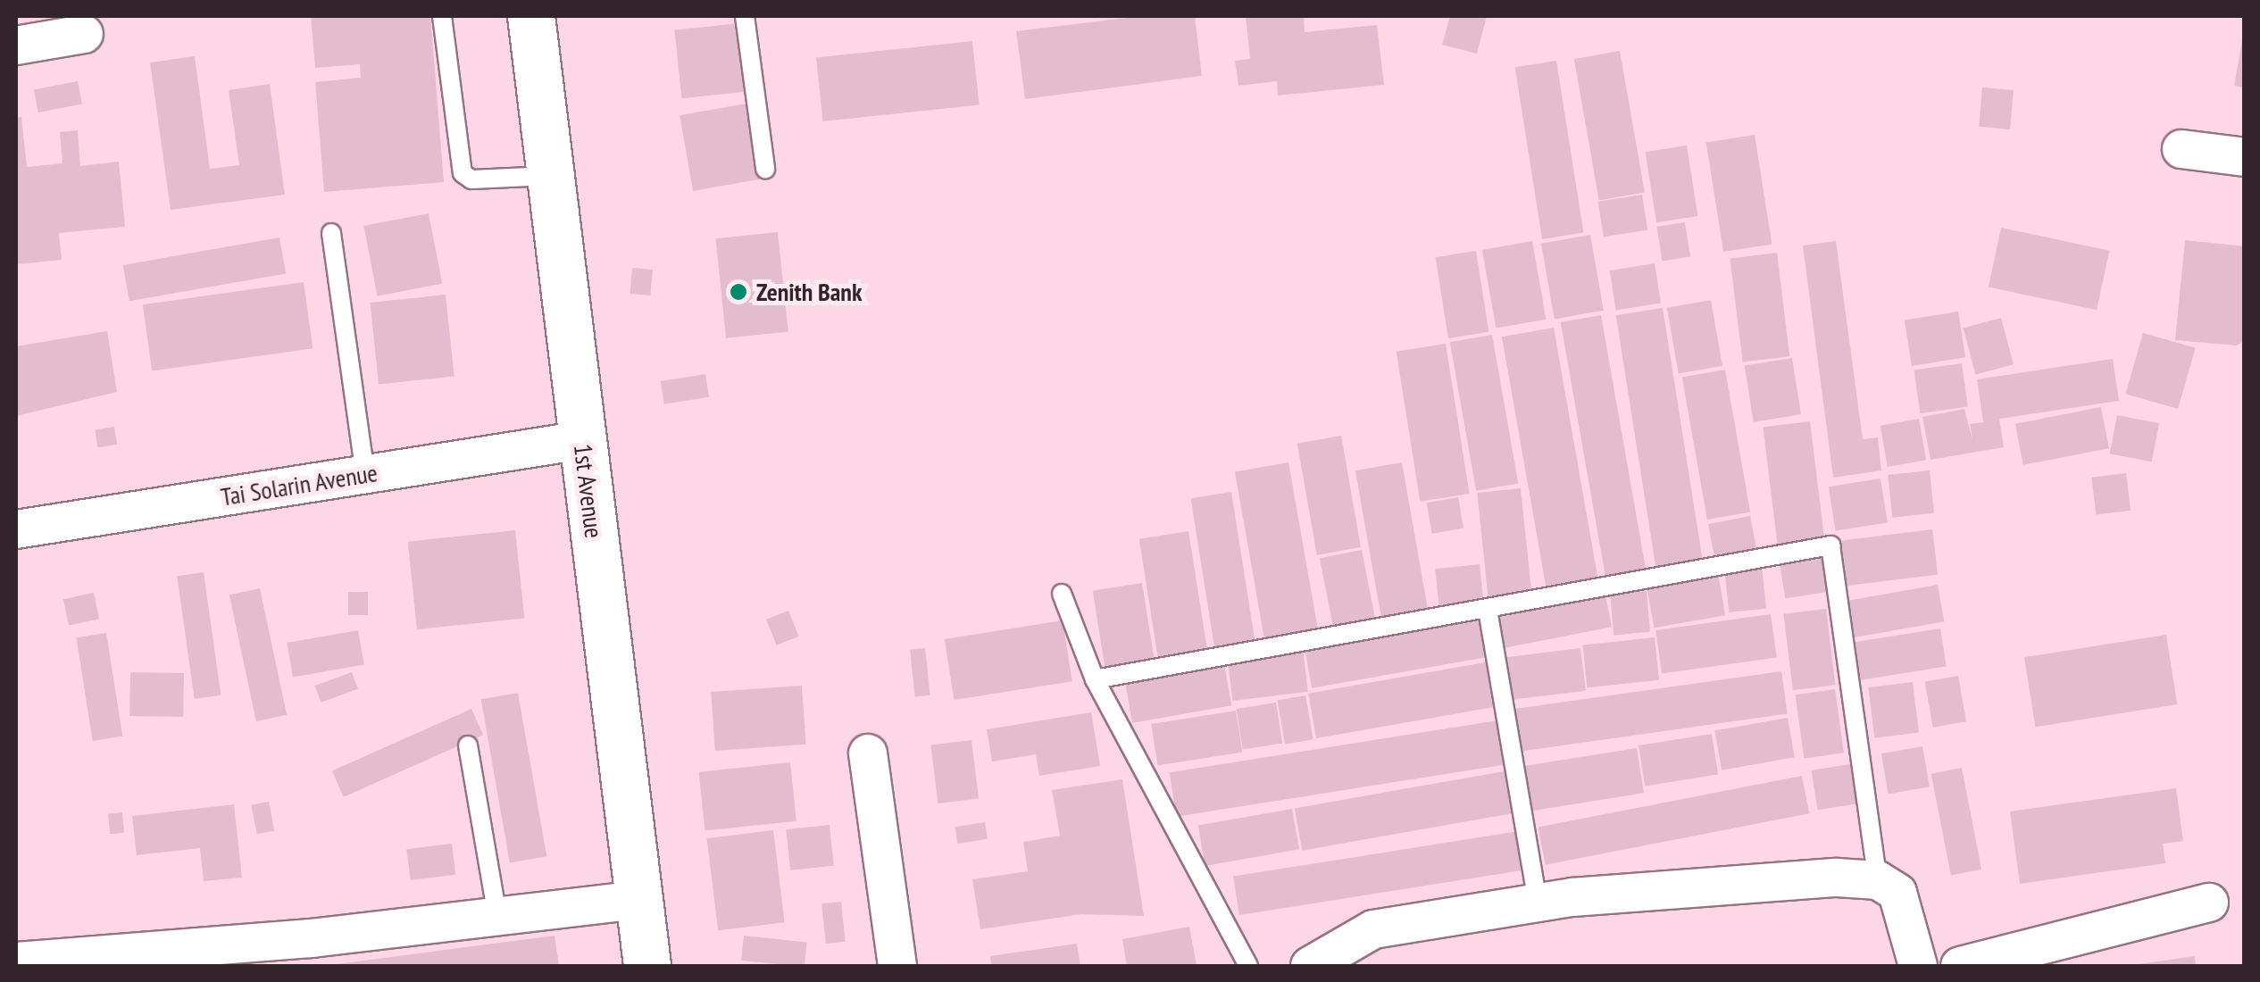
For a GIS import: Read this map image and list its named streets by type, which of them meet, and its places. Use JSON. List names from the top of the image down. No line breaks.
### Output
{"streets":{"street":["Tai Solarin Avenue","1st Avenue"]},"crossings":[["Tai Solarin Avenue","1st Avenue"]],"places":["Zenith Bank"]}
